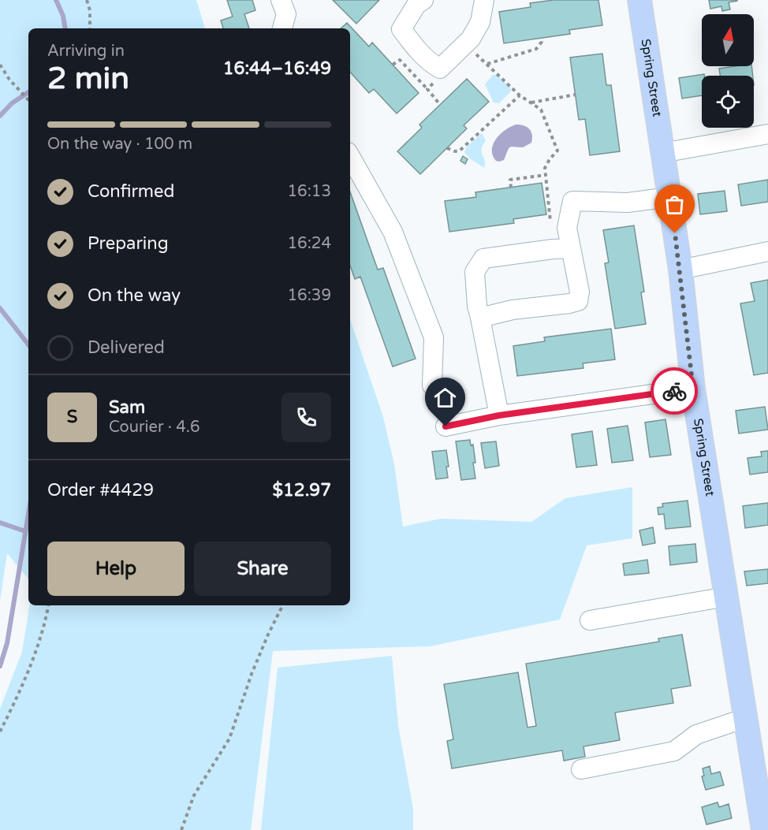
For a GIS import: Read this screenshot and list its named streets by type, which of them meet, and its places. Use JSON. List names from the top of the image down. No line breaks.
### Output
{"streets":{"main road":["Spring Street"]},"north":"top","page":{"heading":["2 min","Arriving in","16:44–16:49"],"panel":["Sam","Courier · 4.6","Order #4429","$12.97"],"bar":"On the way · 100 m","list":[["Confirmed","16:13"],["Preparing","16:24"],["On the way","16:39"],"Delivered"],"round":"S","buttons":["Help","Share"]}}
